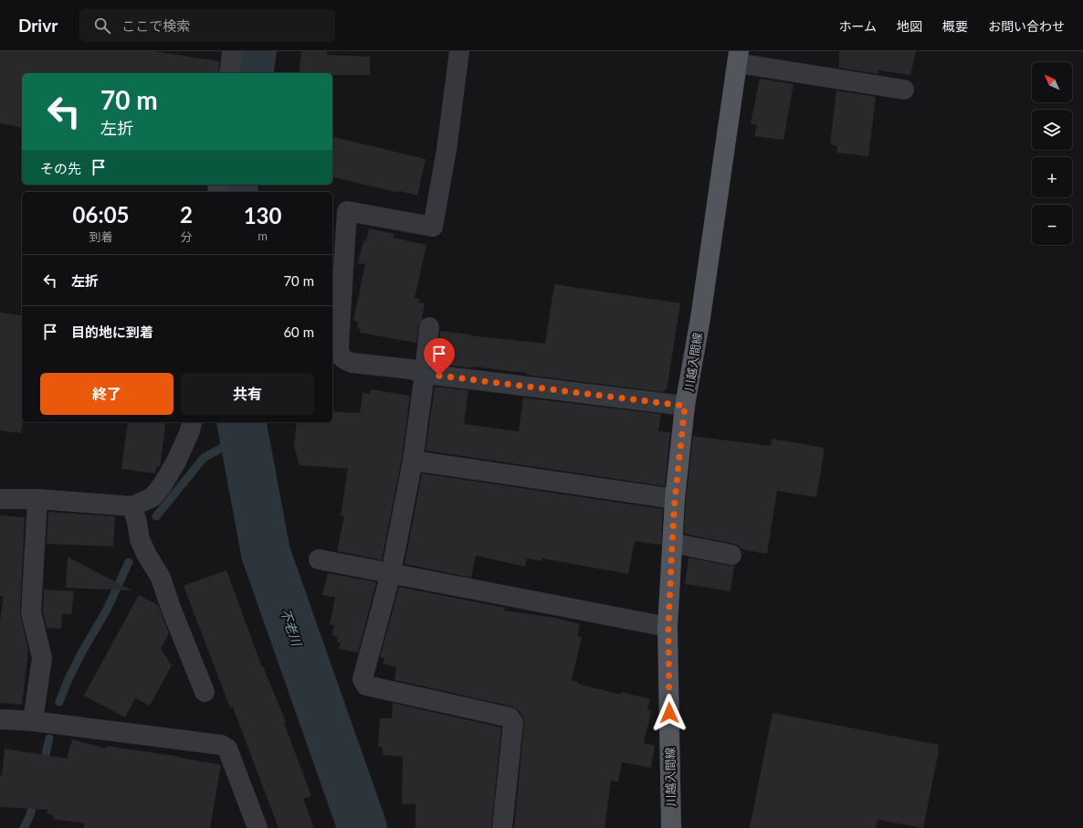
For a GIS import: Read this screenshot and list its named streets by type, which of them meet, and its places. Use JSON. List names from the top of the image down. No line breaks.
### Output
{"streets":{"main road":["川越入間線"]},"water":["不老川"],"north":"top left","page":{"header":"Drivr","search":"ここで検索","nav":["ホーム","地図","概要","お問い合わせ"],"map_buttons":["+","−"],"turn":["70 m","左折"],"then":"その先","eta":["06:05","到着","2","分","130","m"],"list":[{"name":"左折","value":"70 m"},{"name":"目的地に到着","value":"60 m"}],"buttons":["終了","共有"]}}
